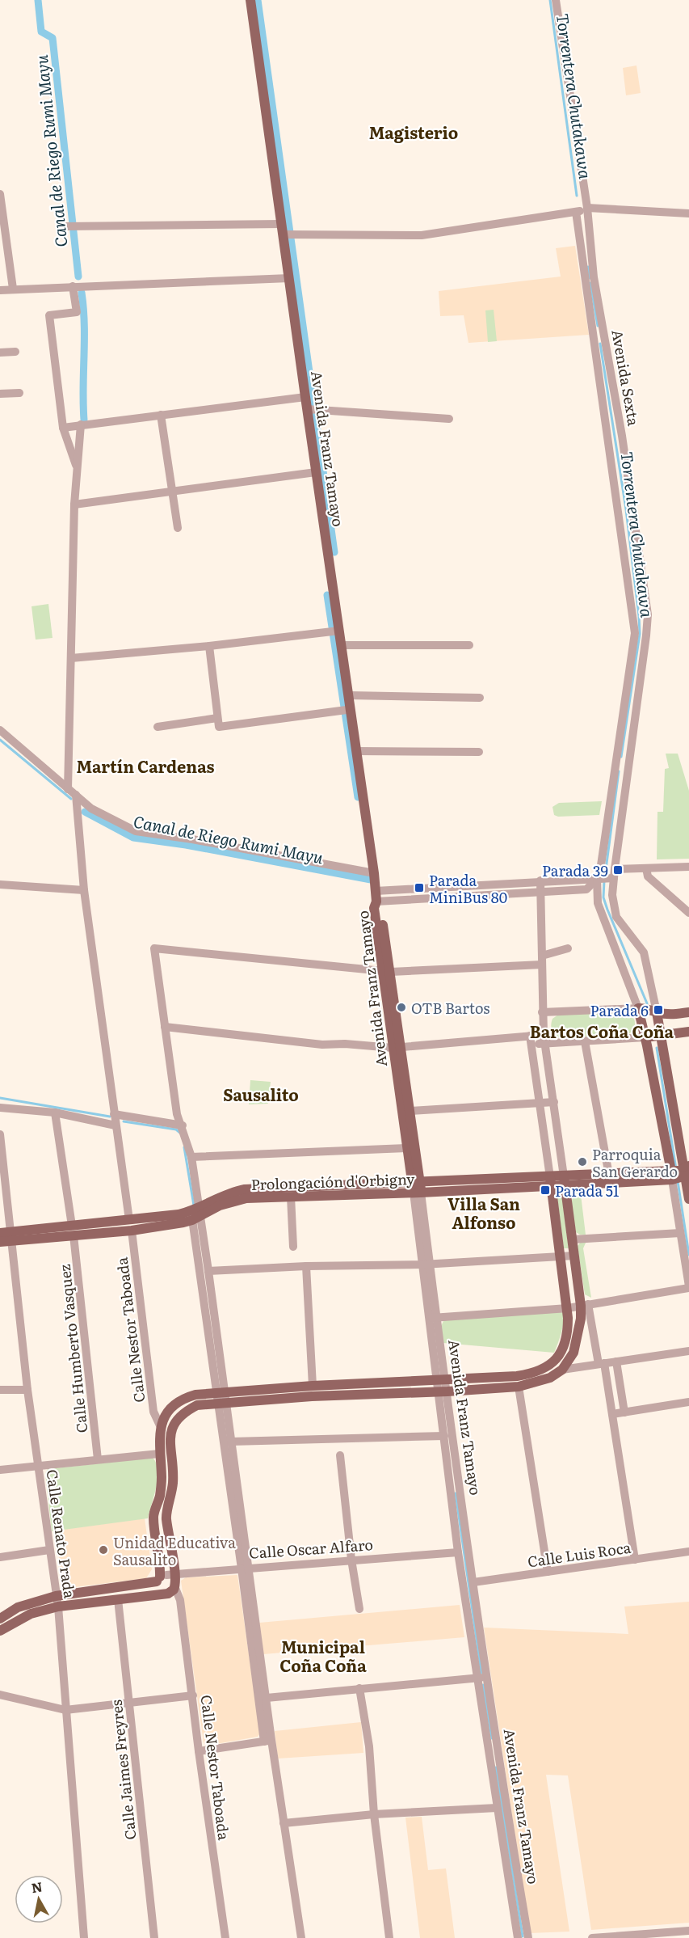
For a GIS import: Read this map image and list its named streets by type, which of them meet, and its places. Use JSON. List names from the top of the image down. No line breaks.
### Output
{"streets":{"main road":["Avenida Sexta","Avenida Franz Tamayo","Prolongación d'Orbigny","Calle Oscar Alfaro"],"street":["Calle Nestor Taboada","Calle Humberto Vasquez","Calle Renato Prada","Calle Luis Roca","Calle Jaimes Freyres"]},"crossings":[["Avenida Sexta","Prolongación d'Orbigny"],["Avenida Franz Tamayo","Prolongación d'Orbigny"],["Avenida Franz Tamayo","Calle Oscar Alfaro"],["Avenida Franz Tamayo","Calle Luis Roca"],["Prolongación d'Orbigny","Calle Nestor Taboada"],["Prolongación d'Orbigny","Calle Humberto Vasquez"],["Prolongación d'Orbigny","Calle Renato Prada"],["Calle Nestor Taboada","Calle Oscar Alfaro"],["Calle Renato Prada","Calle Oscar Alfaro"],["Calle Oscar Alfaro","Calle Jaimes Freyres"]],"districts":["Magisterio","Martín Cardenas","Bartos Coña Coña","Sausalito","Villa San Alfonso","Municipal Coña Coña"],"water":["Torrentera Chutakawa","Canal de Riego Rumi Mayu"],"places":{"transit":["Parada 39","Parada MiniBus 80","Parada 6","Parada 51"],"other":["OTB Bartos","Parroquia San Gerardo","Unidad Educativa Sausalito"]},"north":"top"}
